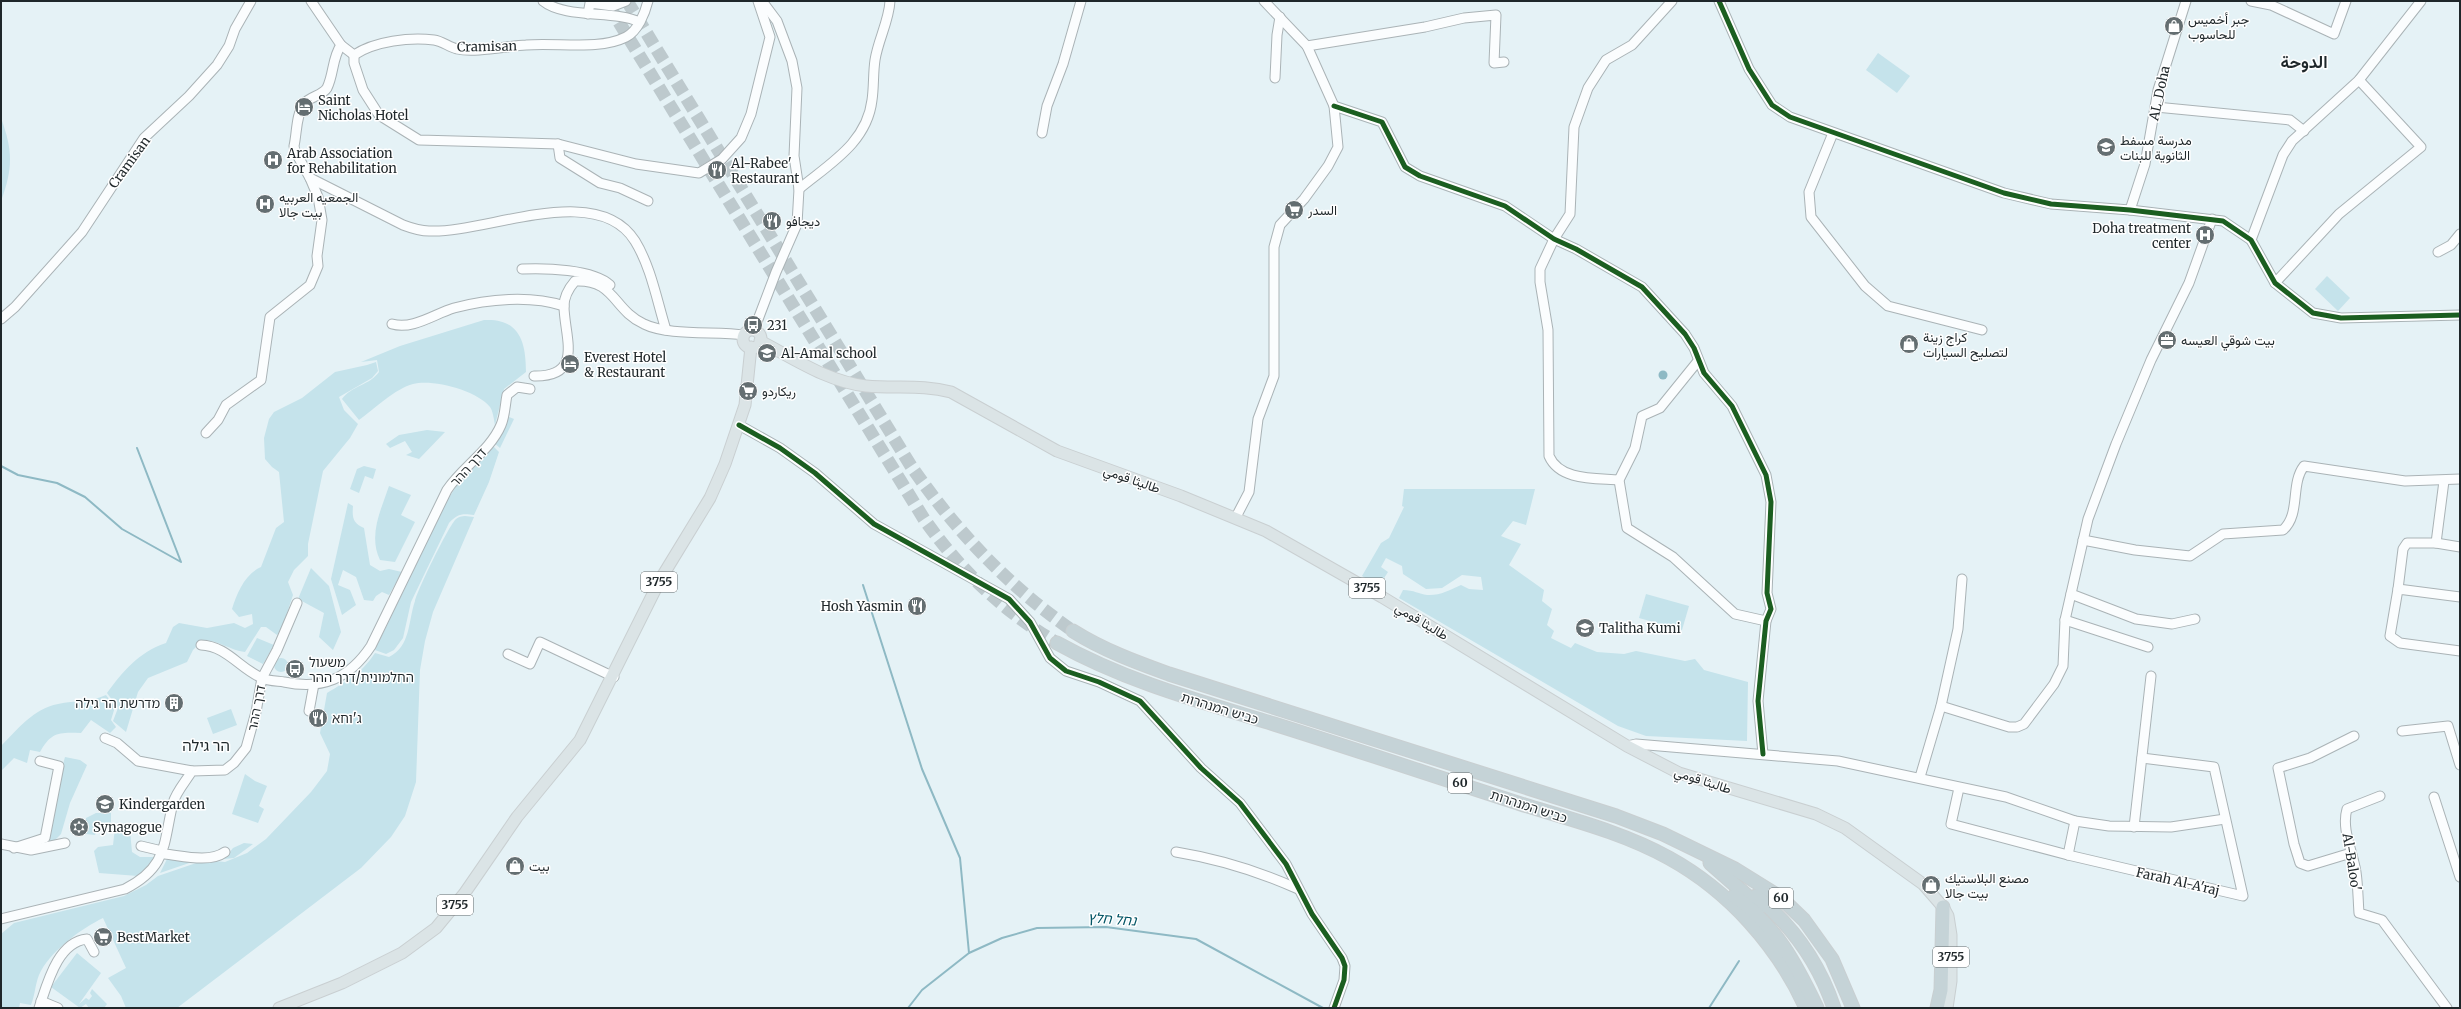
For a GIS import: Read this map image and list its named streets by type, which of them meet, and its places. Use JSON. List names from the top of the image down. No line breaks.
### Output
{"streets":{"highway":["כביש המנהרות","60"],"main road":["طاليثا قومي","3755"],"street":["Cramisan","AL_Doha","דרך ההר","Al-Baloo'","Farah Al-A'raj"]},"crossings":[["طاليثا قومي","3755"],["כביש המנהרות","60"]],"districts":["الدوحة","הר גילה"],"water":["נחל חלץ"],"places":{"shop":["جبر أخميس للحاسوب","كراج زينة لتصليح السيارات","بيت","مصنع البلاستيك بيت جالا"],"hotel":["Saint Nicholas Hotel","Everest Hotel & Restaurant"],"school or university":["مدرسة مسفط الثانوية للبنات","Al-Amal school","Talitha Kumi","Kindergarden"],"hospital":["Arab Association for Rehabilitation","الجمعيه العربيه بيت جالا","Doha treatment center"],"restaurant":["Al-Rabee' Restaurant","ديجافو","Hosh Yasmin","ג'וחא"],"supermarket":["السدر","ريكاردو","BestMarket"],"bus stop":["231","משעול החלמונית/דרך ההר"],"office":["بيت شوقي العيسه"],"building":["מדרשת הר גילה"],"synagogue":["Synagogue"]}}
